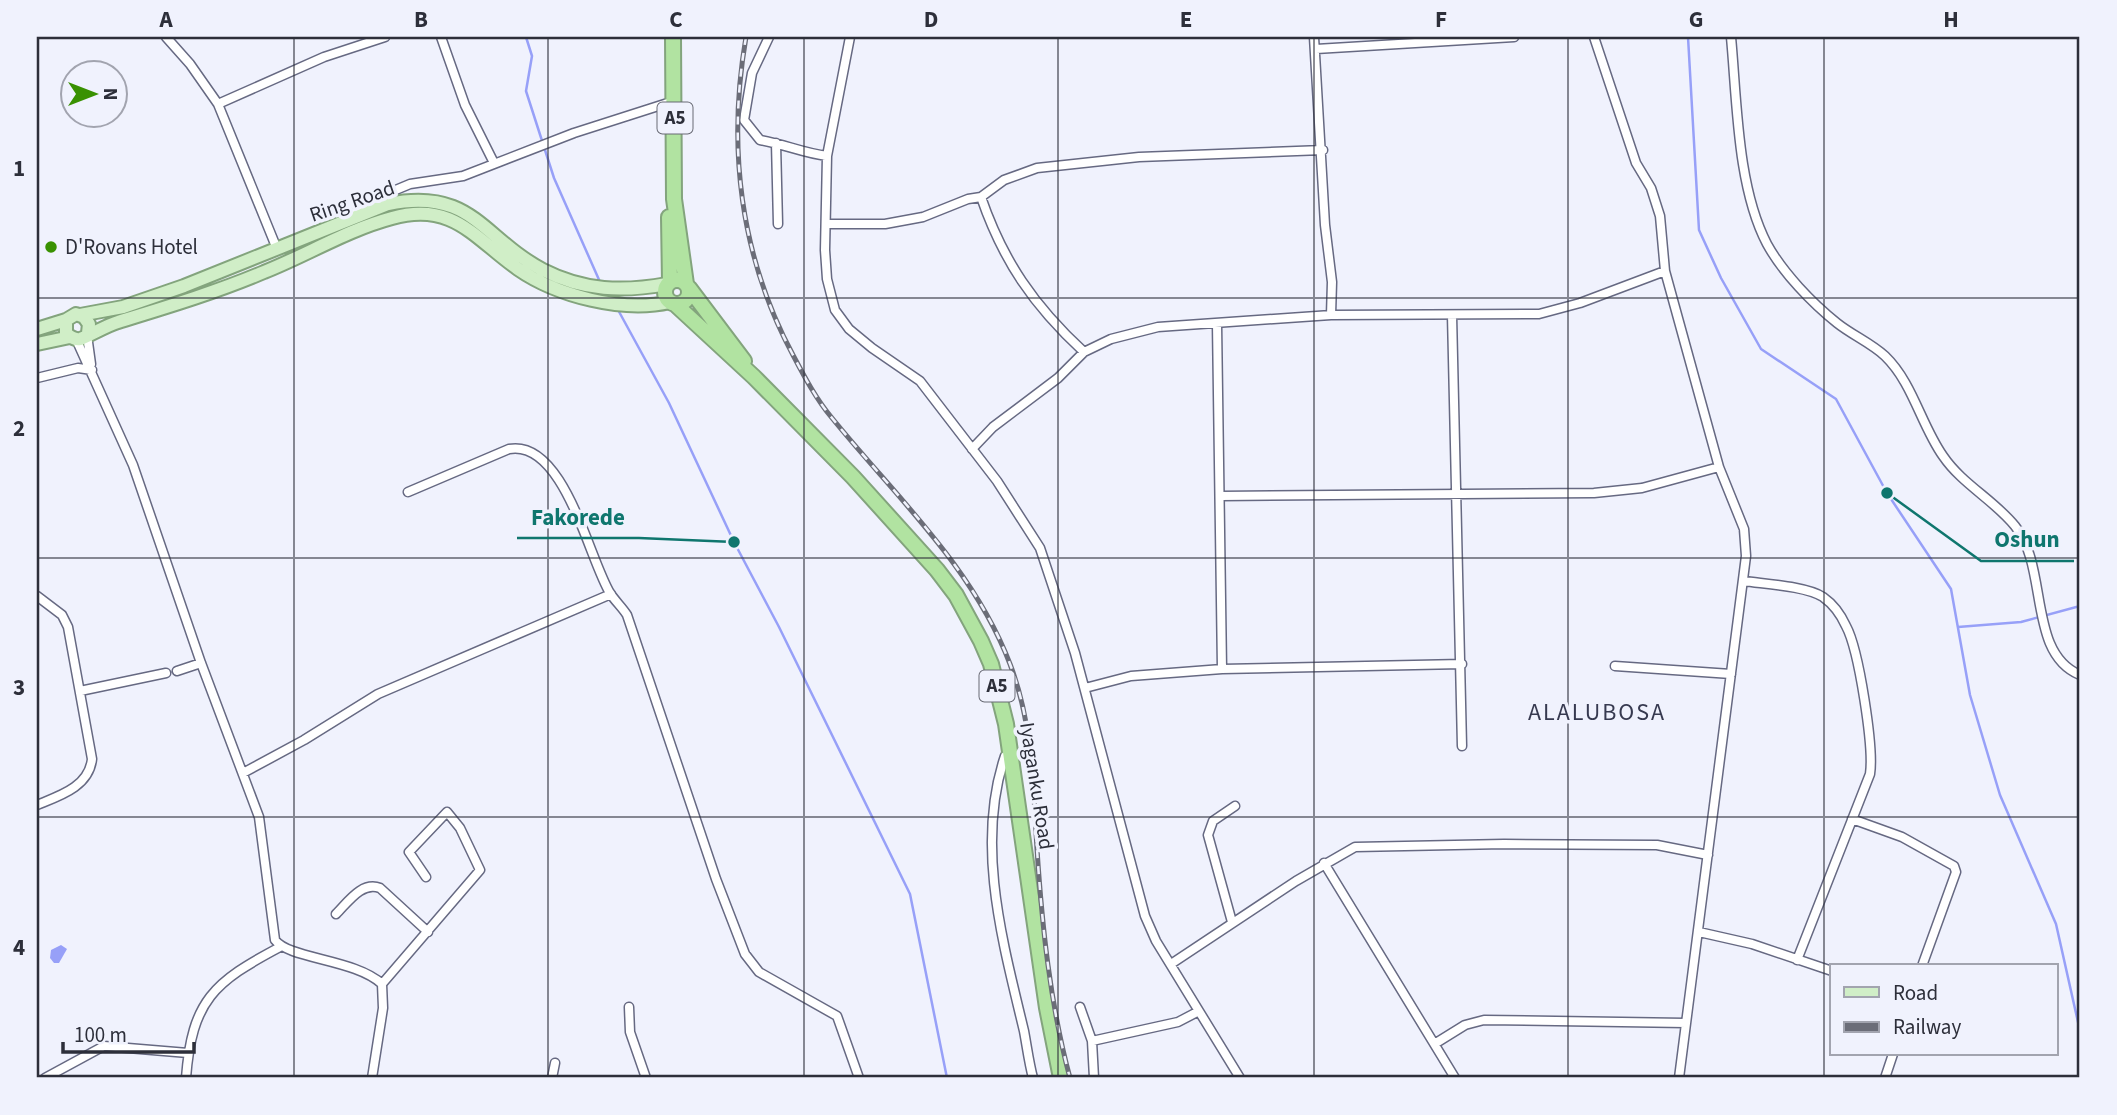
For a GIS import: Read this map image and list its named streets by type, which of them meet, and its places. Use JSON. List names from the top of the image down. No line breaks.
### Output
{"streets":{"highway":["A5","Iyaganku Road"],"main road":["Ring Road"]},"crossings":[["A5","Ring Road"],["A5","Iyaganku Road"],["Ring Road","Iyaganku Road"]],"districts":["ALALUBOSA"],"places":["D'Rovans Hotel","Oshun","Fakorede"],"legend":["Road","Railway"],"scale_bar":"100 m","north":"right","grid":{"columns":["A","B","C","D","E","F","G","H"],"rows":["1","2","3","4"]}}
